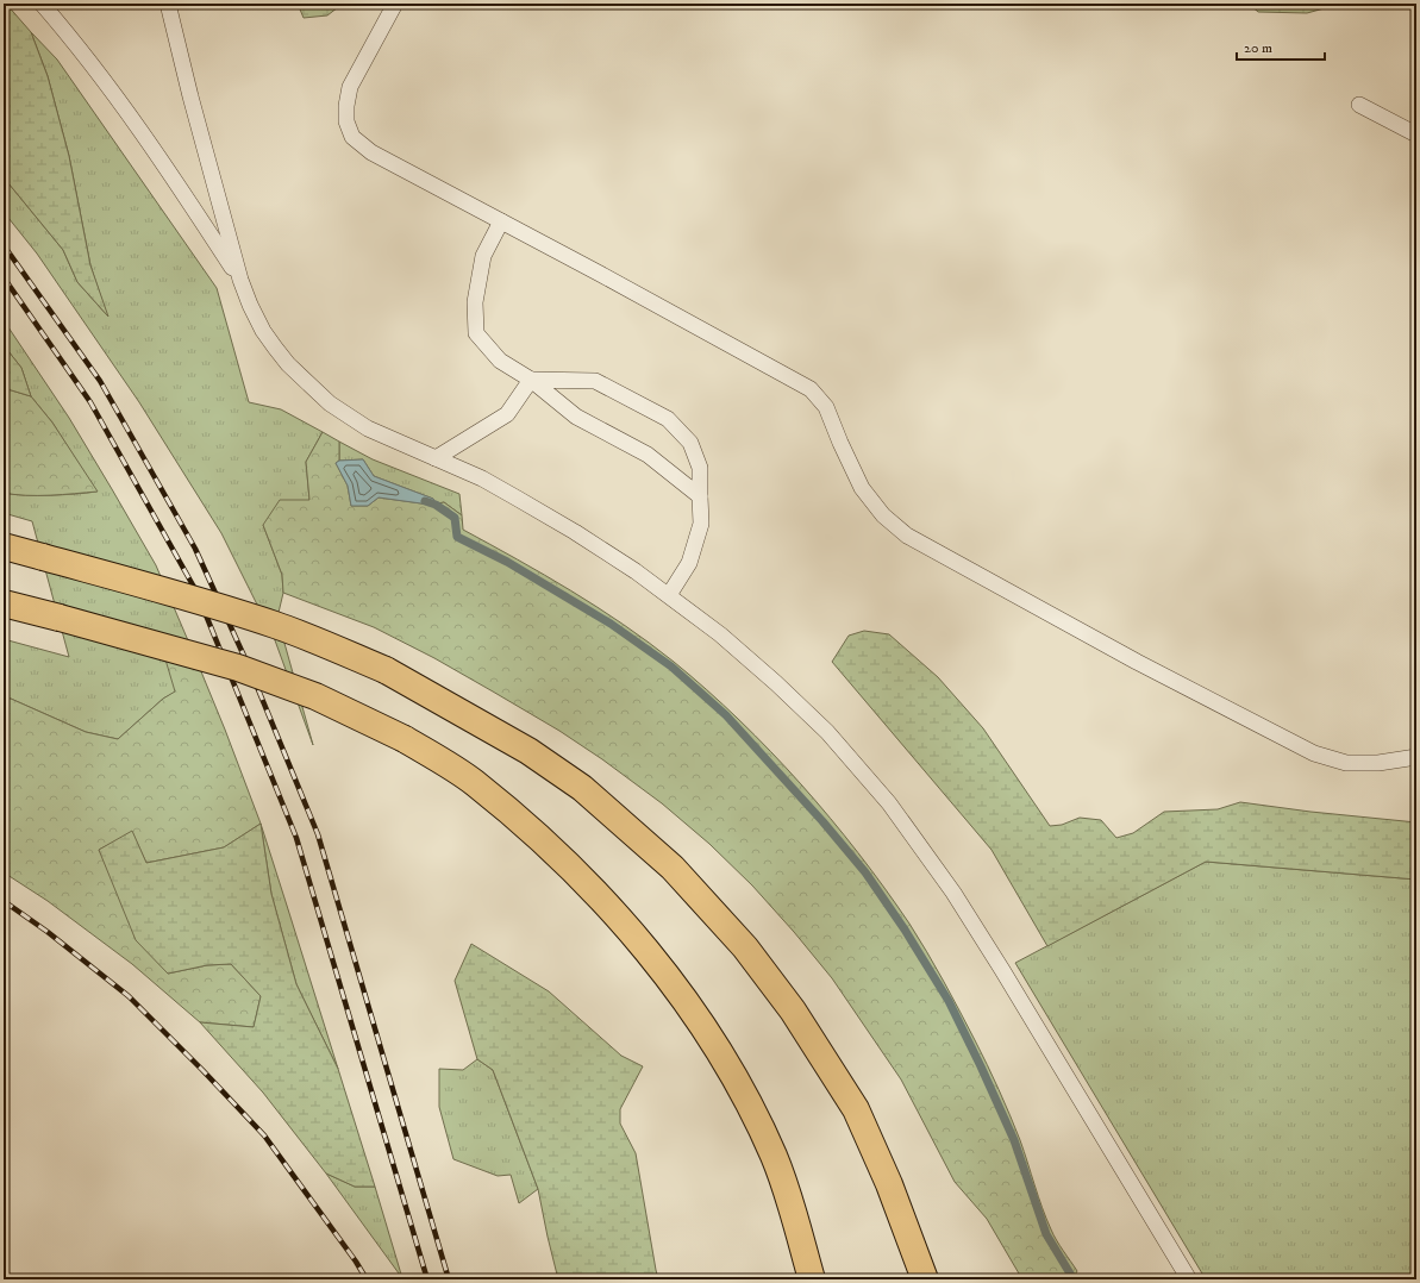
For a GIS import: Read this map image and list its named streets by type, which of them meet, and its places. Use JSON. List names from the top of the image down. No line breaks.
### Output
{"scale_bar":"20 m"}
